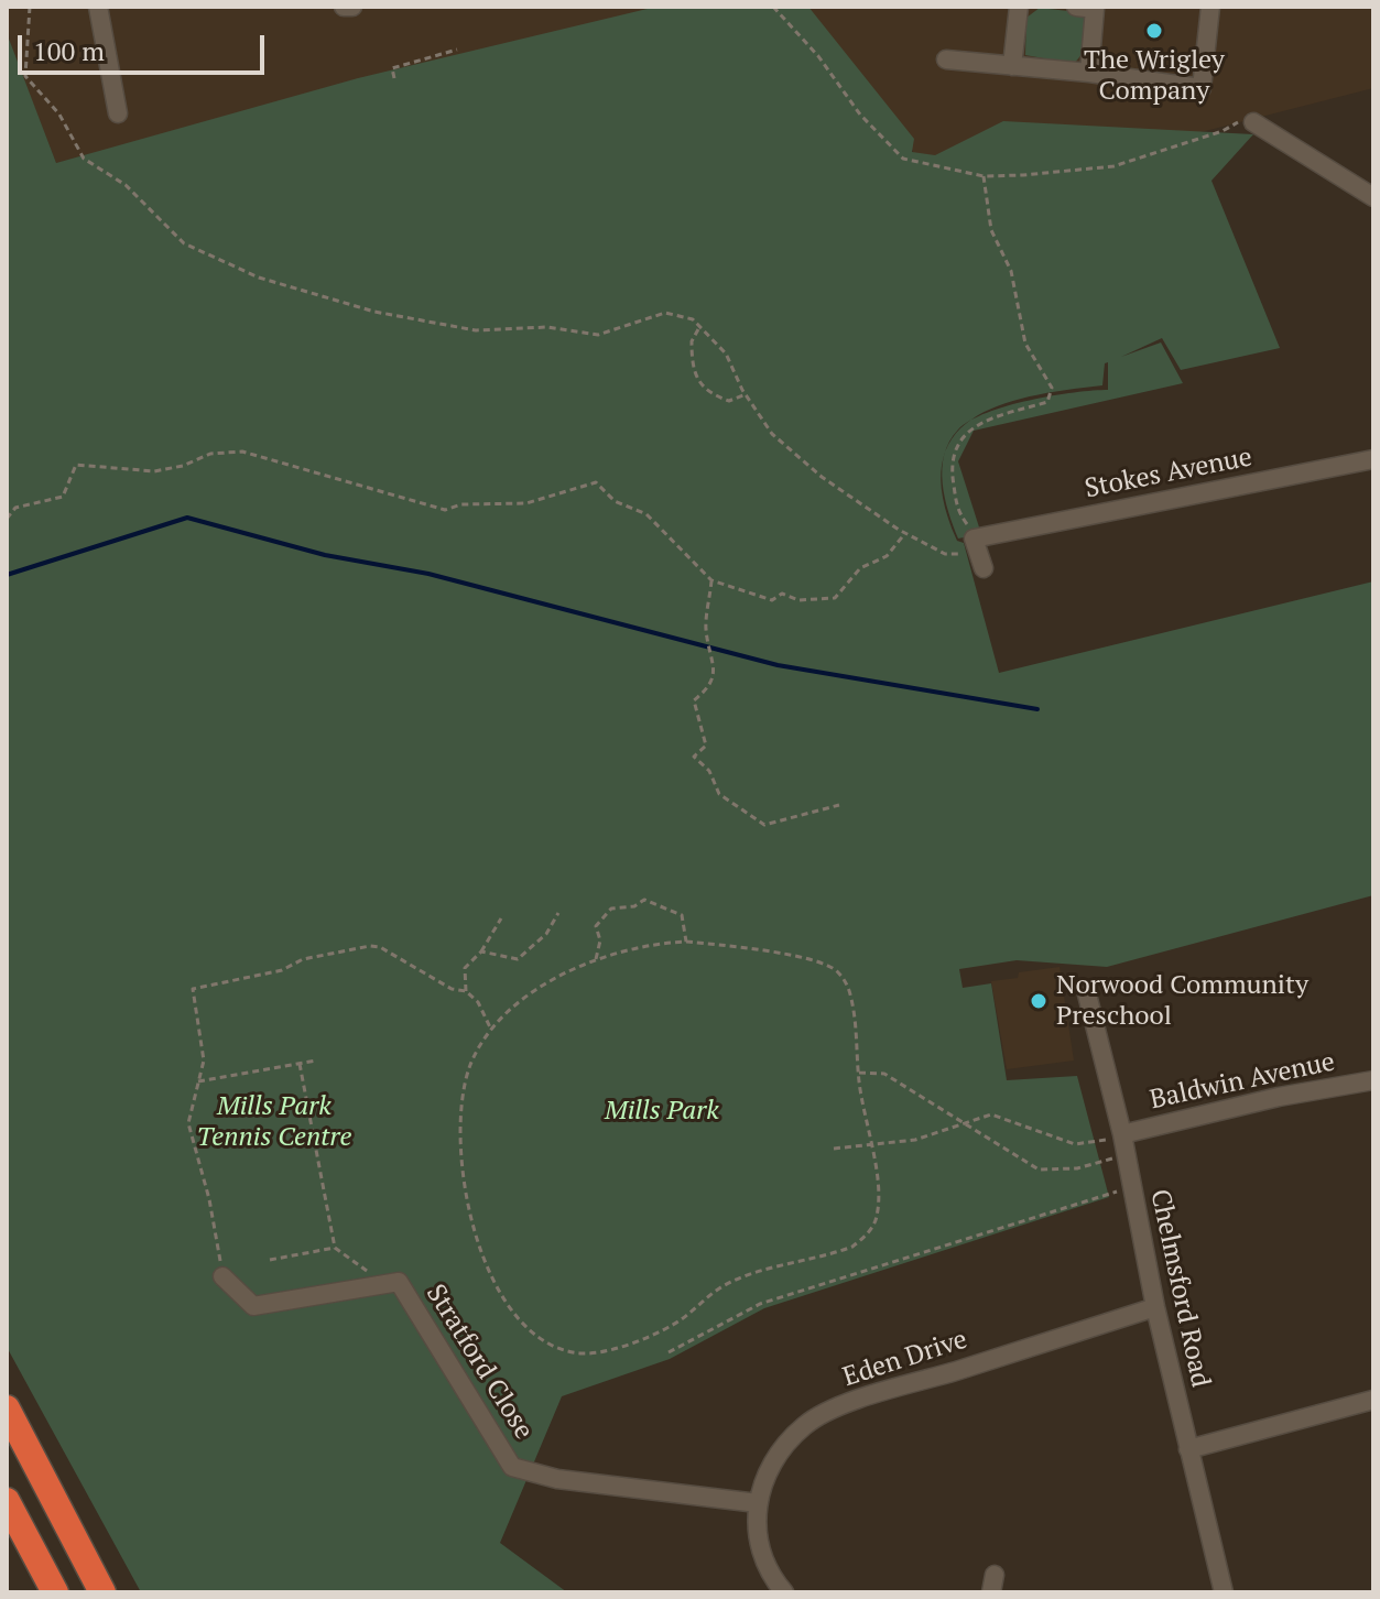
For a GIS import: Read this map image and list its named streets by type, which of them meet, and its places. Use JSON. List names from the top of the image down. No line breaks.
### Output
{"streets":{"street":["Stokes Avenue","Baldwin Avenue","Chelmsford Road","Eden Drive","Stratford Close"]},"crossings":[["Baldwin Avenue","Chelmsford Road"],["Chelmsford Road","Eden Drive"],["Eden Drive","Stratford Close"]],"parks":["Mills Park Tennis Centre","Mills Park"],"places":["The Wrigley Company","Norwood Community Preschool"],"scale_bar":"100 m"}
